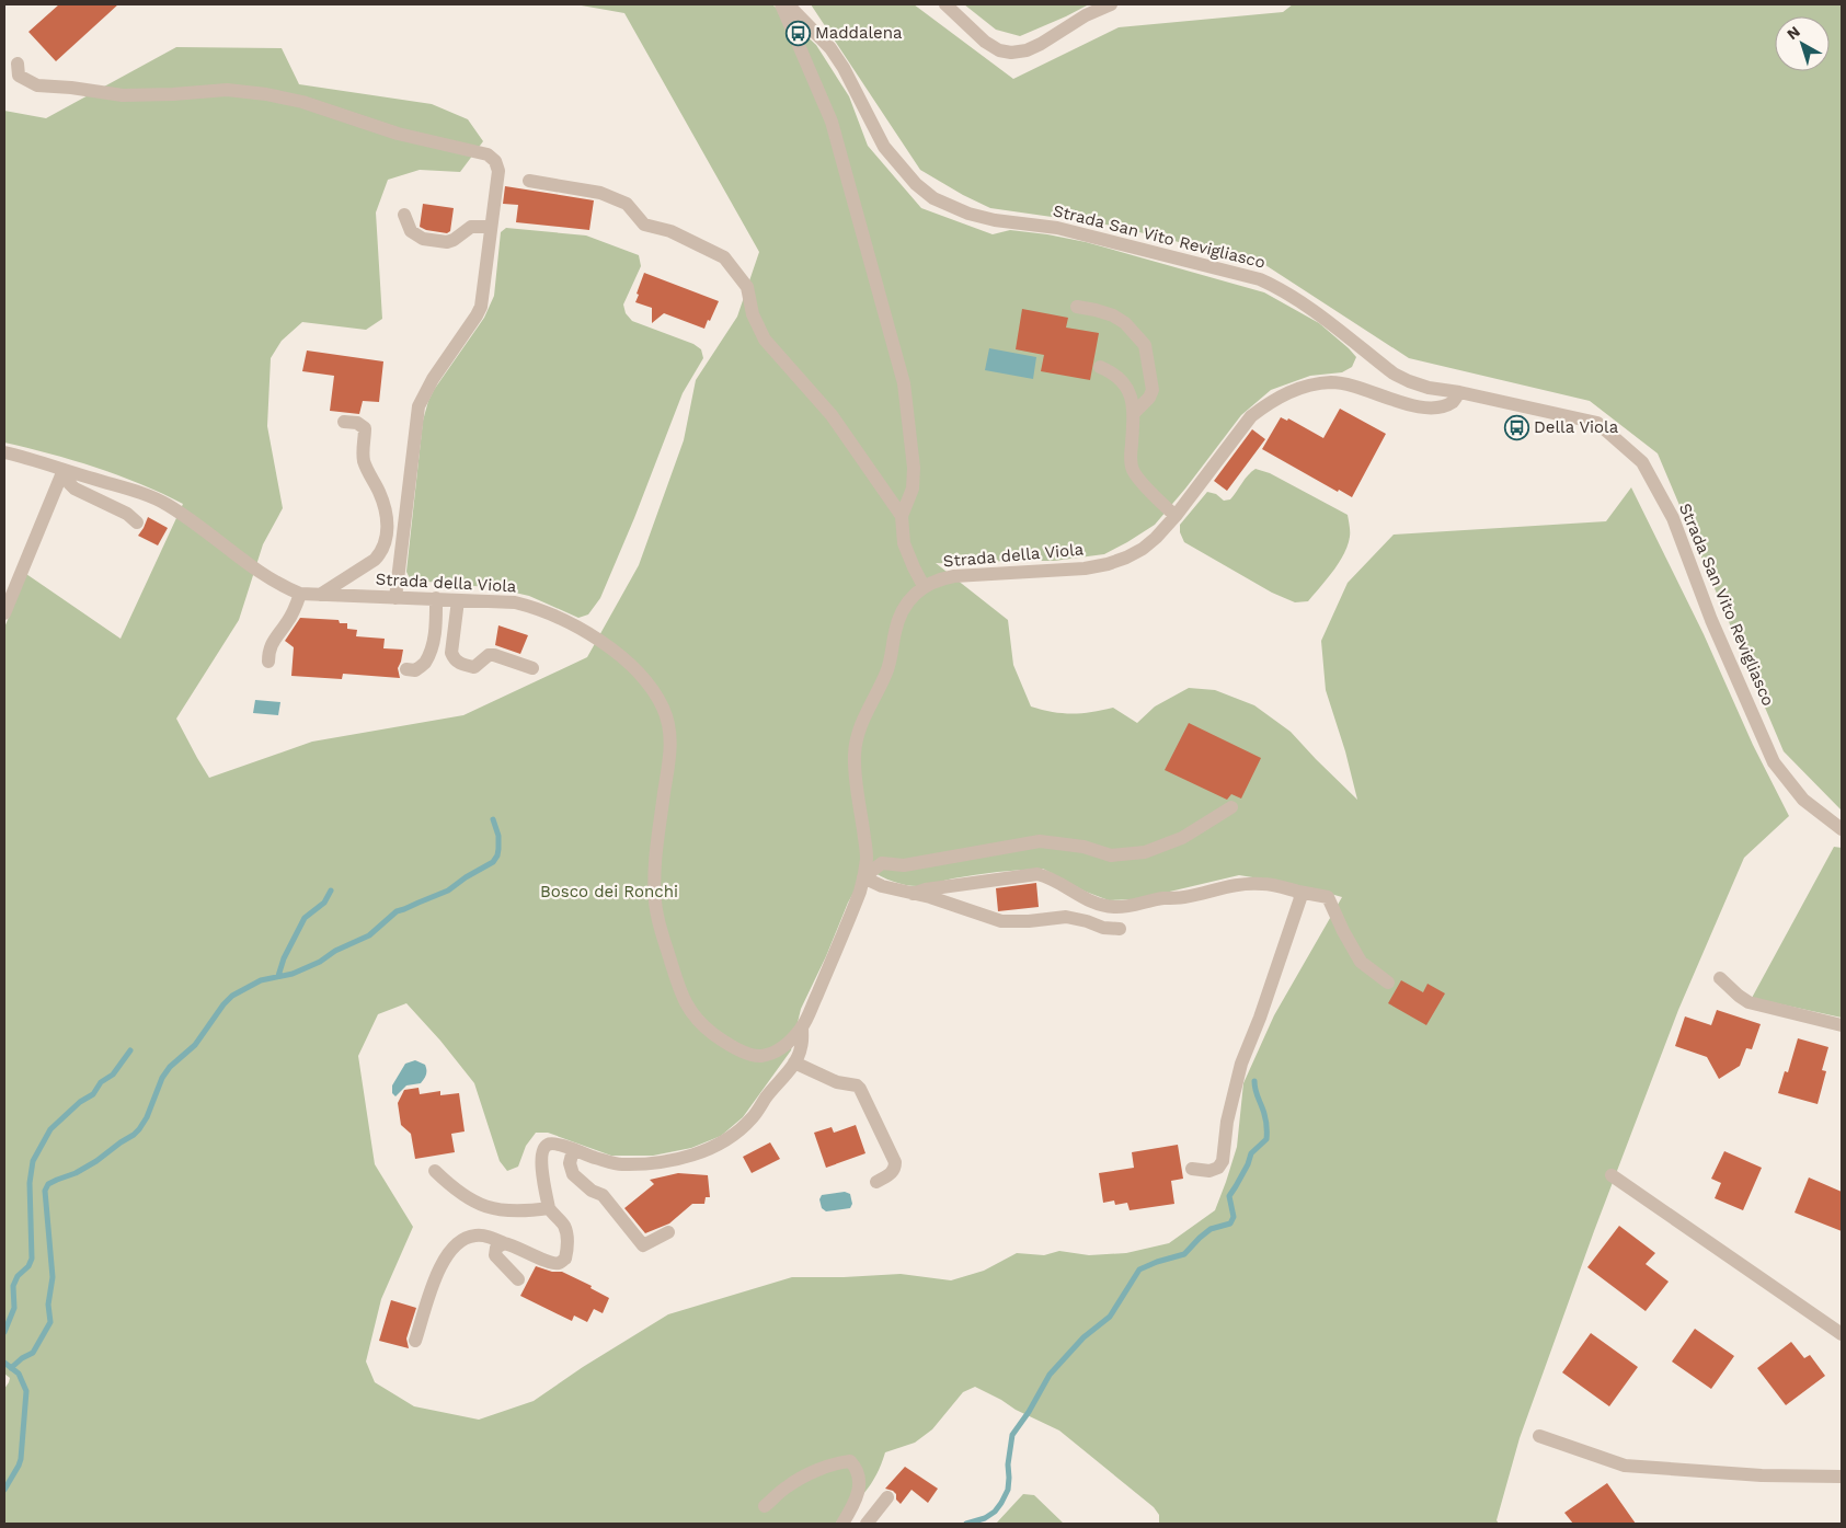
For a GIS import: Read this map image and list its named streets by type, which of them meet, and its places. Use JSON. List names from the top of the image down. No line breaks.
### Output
{"streets":{"street":["Strada San Vito Revigliasco","Strada della Viola"]},"crossings":[["Strada San Vito Revigliasco","Strada della Viola"]],"parks":["Bosco dei Ronchi"],"places":{"bus stop":["Maddalena","Della Viola"]},"north":"top left"}
